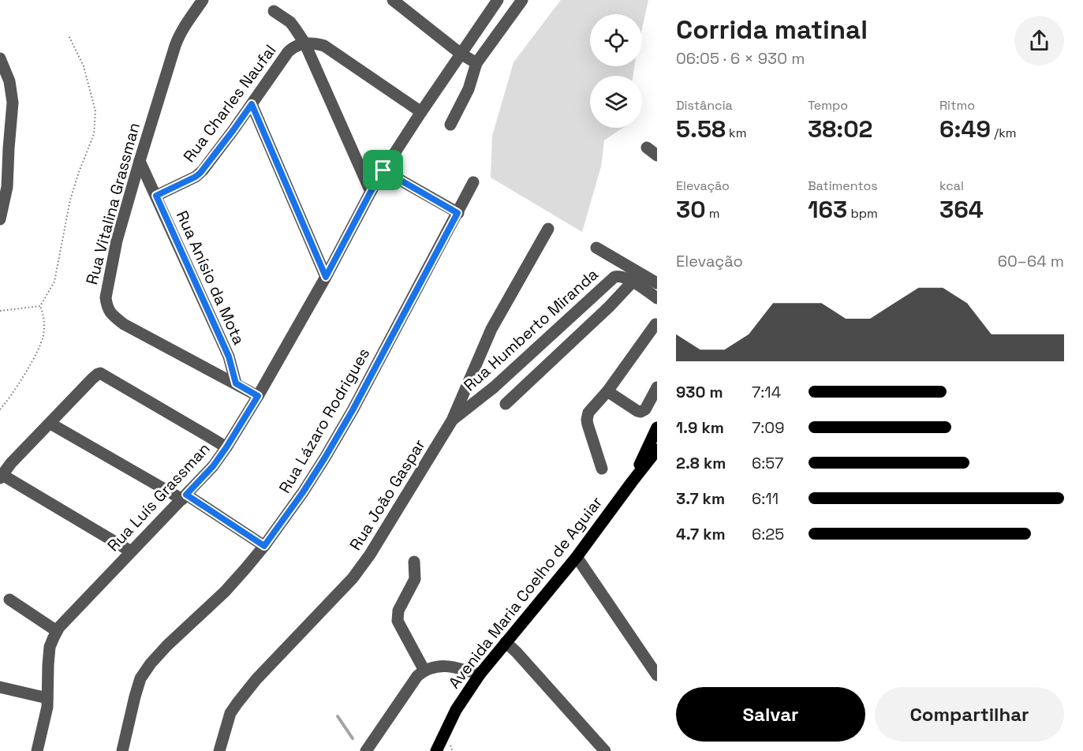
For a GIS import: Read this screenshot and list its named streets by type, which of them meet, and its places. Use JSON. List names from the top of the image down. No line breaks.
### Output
{"streets":{"main road":["Avenida Maria Coelho de Aguiar"],"street":["Rua Charles Naufal","Rua Vitalina Grassman","Rua Anísio da Mota","Rua Humberto Miranda","Rua Lázaro Rodrigues","Rua João Gaspar","Rua Luís Grassman"]},"crossings":[["Rua Charles Naufal","Rua Anísio da Mota"],["Rua Vitalina Grassman","Rua Anísio da Mota"],["Rua Vitalina Grassman","Rua Luís Grassman"],["Rua Humberto Miranda","Rua João Gaspar"]],"page":{"heading":["Corrida matinal","06:05 · 6 × 930 m"],"stats":[["Distância","5.58 km"],["Tempo","38:02"],["Ritmo","6:49 /km"],["Elevação","30 m"],["Batimentos","163 bpm"],["kcal","364"]],"chart":["Elevação","60–64 m"],"list":[{"name":"930 m","note":"7:14"},{"name":"1.9 km","note":"7:09"},{"name":"2.8 km","note":"6:57"},{"name":"3.7 km","note":"6:11"},{"name":"4.7 km","note":"6:25"}],"buttons":["Salvar","Compartilhar"]}}
